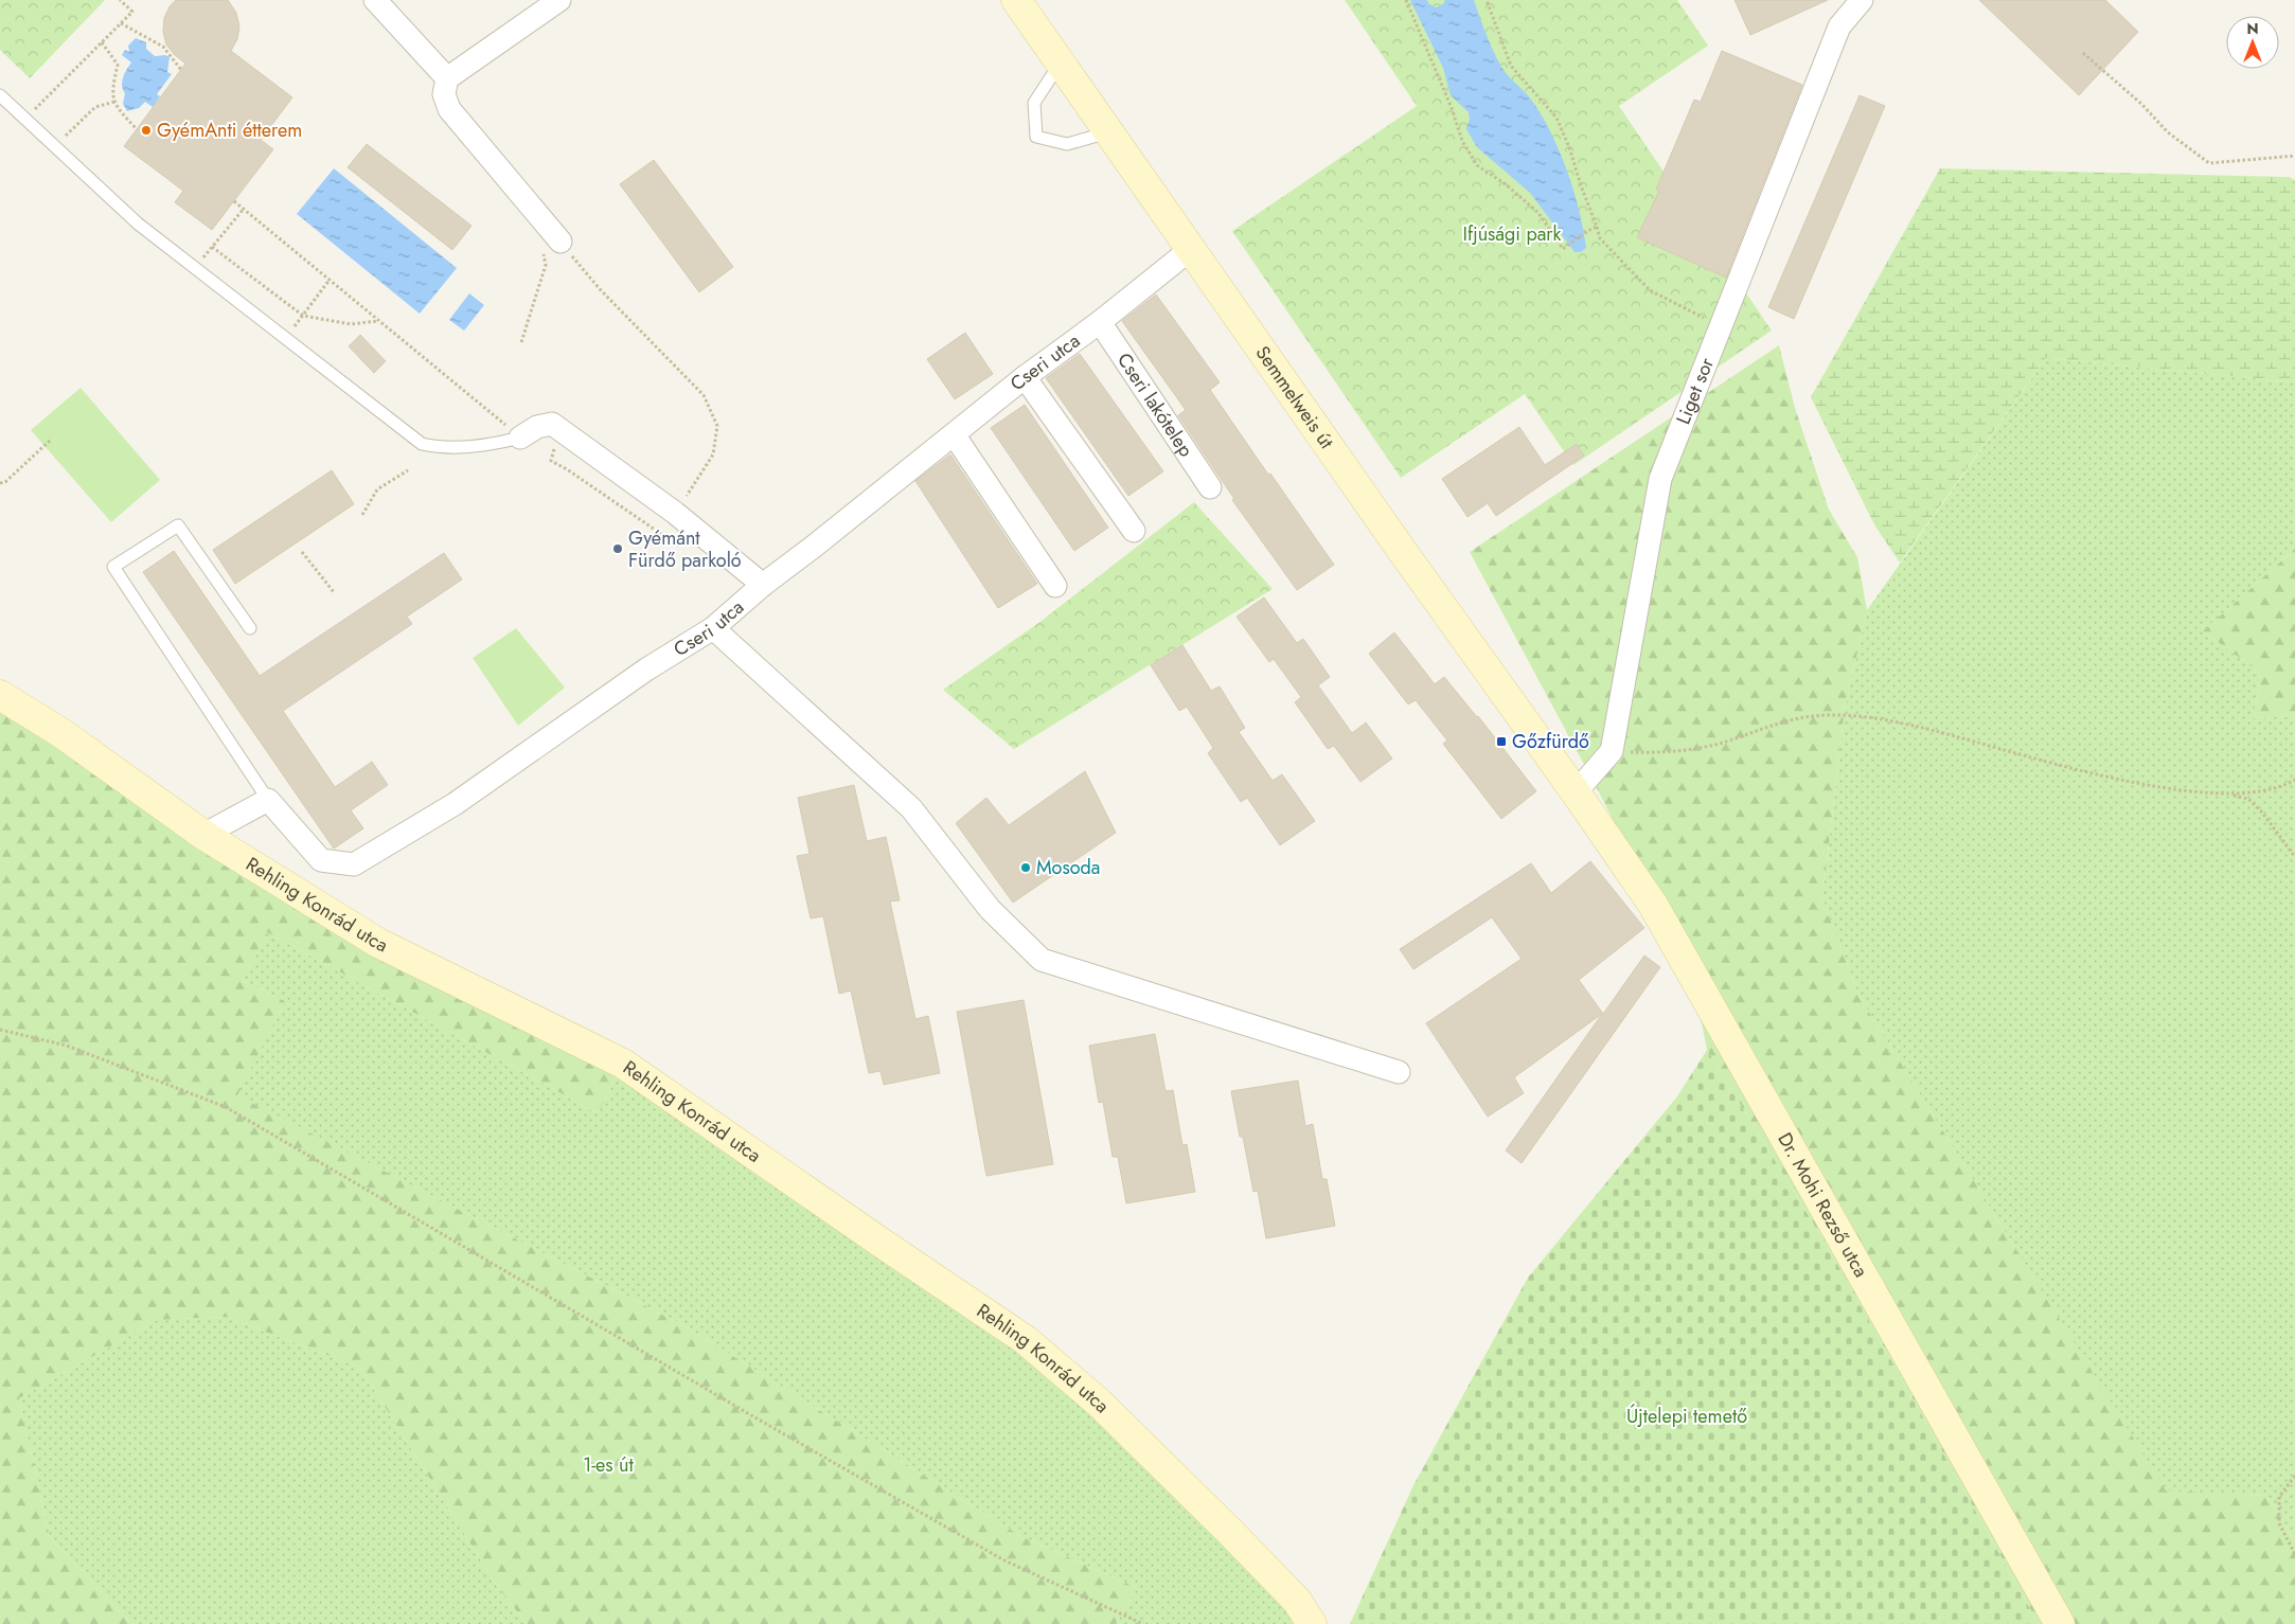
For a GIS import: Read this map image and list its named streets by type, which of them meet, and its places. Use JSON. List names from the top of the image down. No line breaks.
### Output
{"streets":{"street":["Cseri utca","Liget sor","Semmelweis út","Cseri lakótelep","Rehling Konrád utca","Dr. Mohi Rezső utca"]},"crossings":[["Cseri utca","Semmelweis út"],["Cseri utca","Cseri lakótelep"],["Semmelweis út","Dr. Mohi Rezső utca"]],"parks":["Ifjúsági park","Újtelepi temető","1-es út"],"places":{"other":["GyémAnti étterem","Gyémánt Fürdő parkoló","Mosoda"],"transit":["Gőzfürdő"]},"north":"top"}
